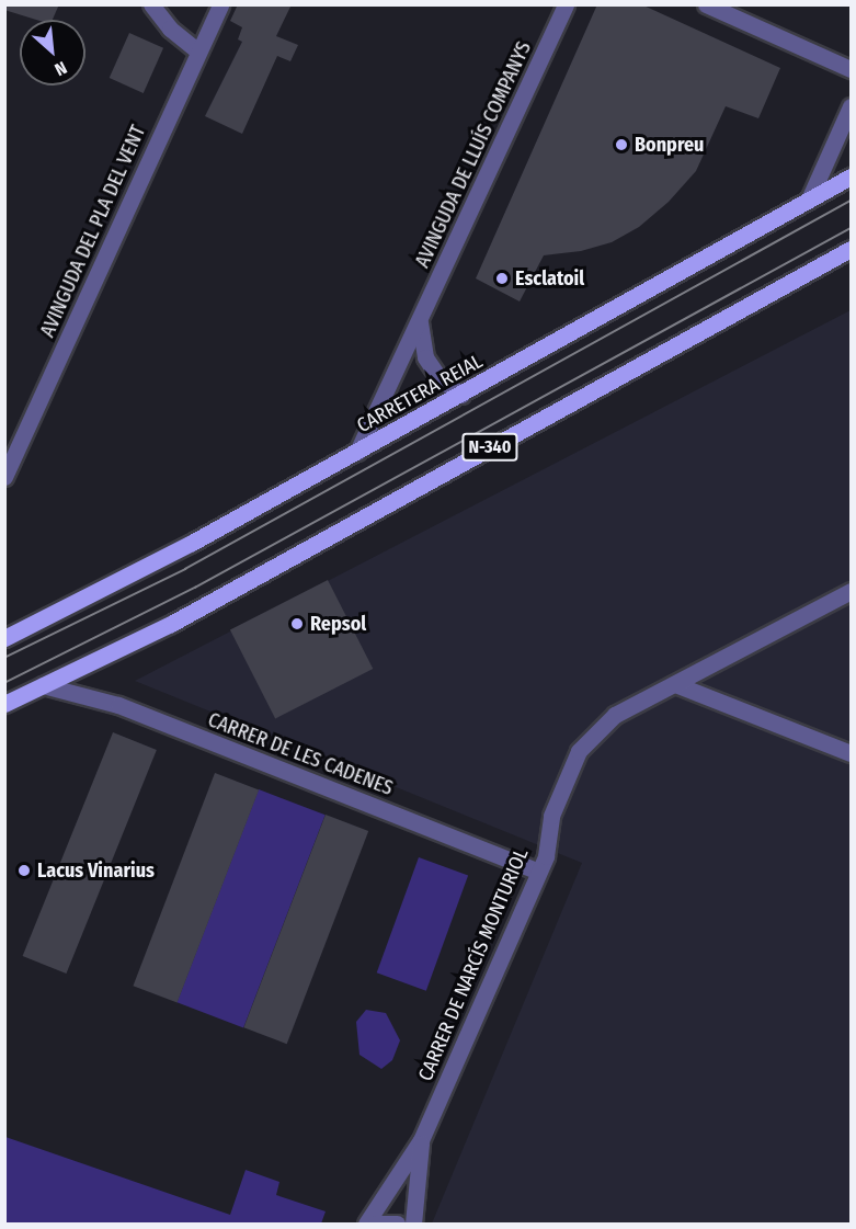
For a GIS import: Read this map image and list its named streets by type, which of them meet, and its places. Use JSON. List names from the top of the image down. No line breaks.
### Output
{"streets":{"main road":["CARRETERA REIAL","N-340"],"street":["AVINGUDA DE LLUÍS COMPANYS","AVINGUDA DEL PLA DEL VENT","CARRER DE LES CADENES","CARRER DE NARCÍS MONTURIOL"]},"crossings":[["AVINGUDA DE LLUÍS COMPANYS","CARRETERA REIAL"],["N-340","CARRER DE LES CADENES"],["CARRER DE LES CADENES","CARRER DE NARCÍS MONTURIOL"]],"places":["Bonpreu","Esclatoil","Repsol","Lacus Vinarius"],"north":"bottom right"}
